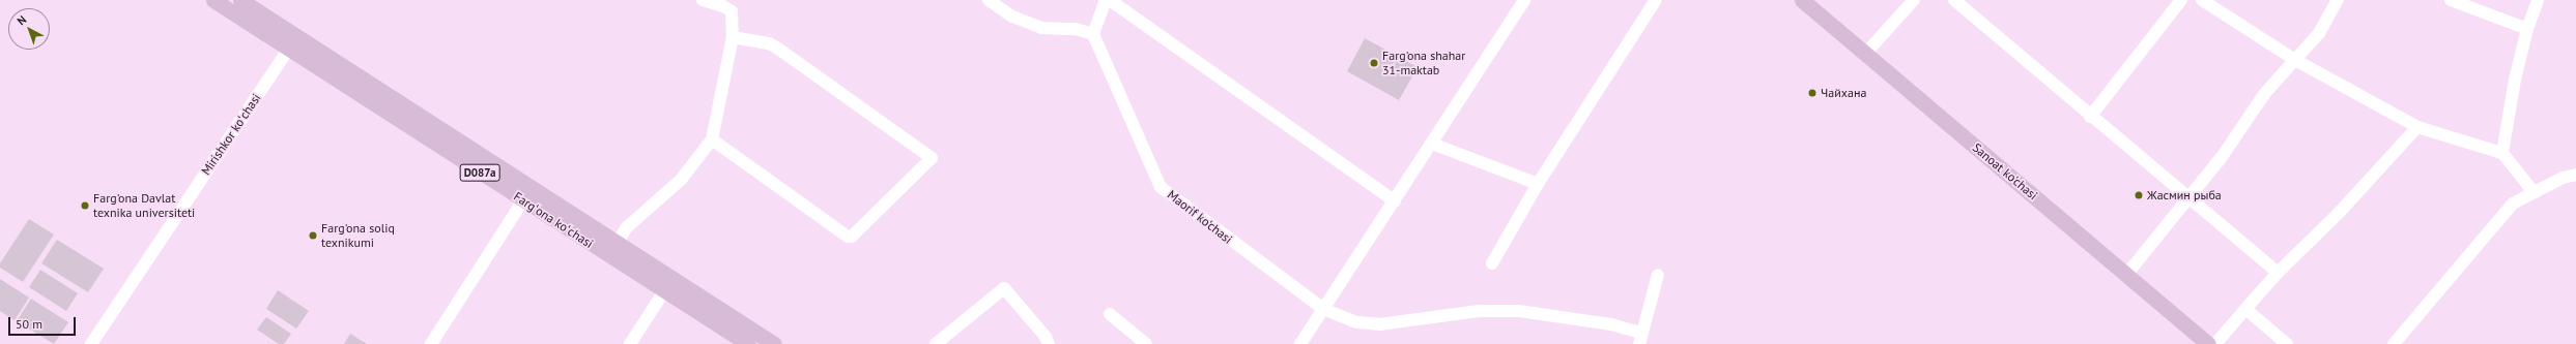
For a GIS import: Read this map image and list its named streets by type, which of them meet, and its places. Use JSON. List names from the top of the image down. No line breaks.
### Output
{"streets":{"main road":["Sanoat ko'chasi","D087a","Fargʻona koʻchasi"],"street":["Mirishkor koʻchasi","Maorif ko'chasi"]},"crossings":[["Mirishkor koʻchasi","Fargʻona koʻchasi"]],"places":["Farg'ona shahar 31-maktab","Чайхана","Жасмин рыба","Farg'ona Davlat texnika universiteti","Farg'ona soliq texnikumi"],"scale_bar":"50 m","north":"top left"}
